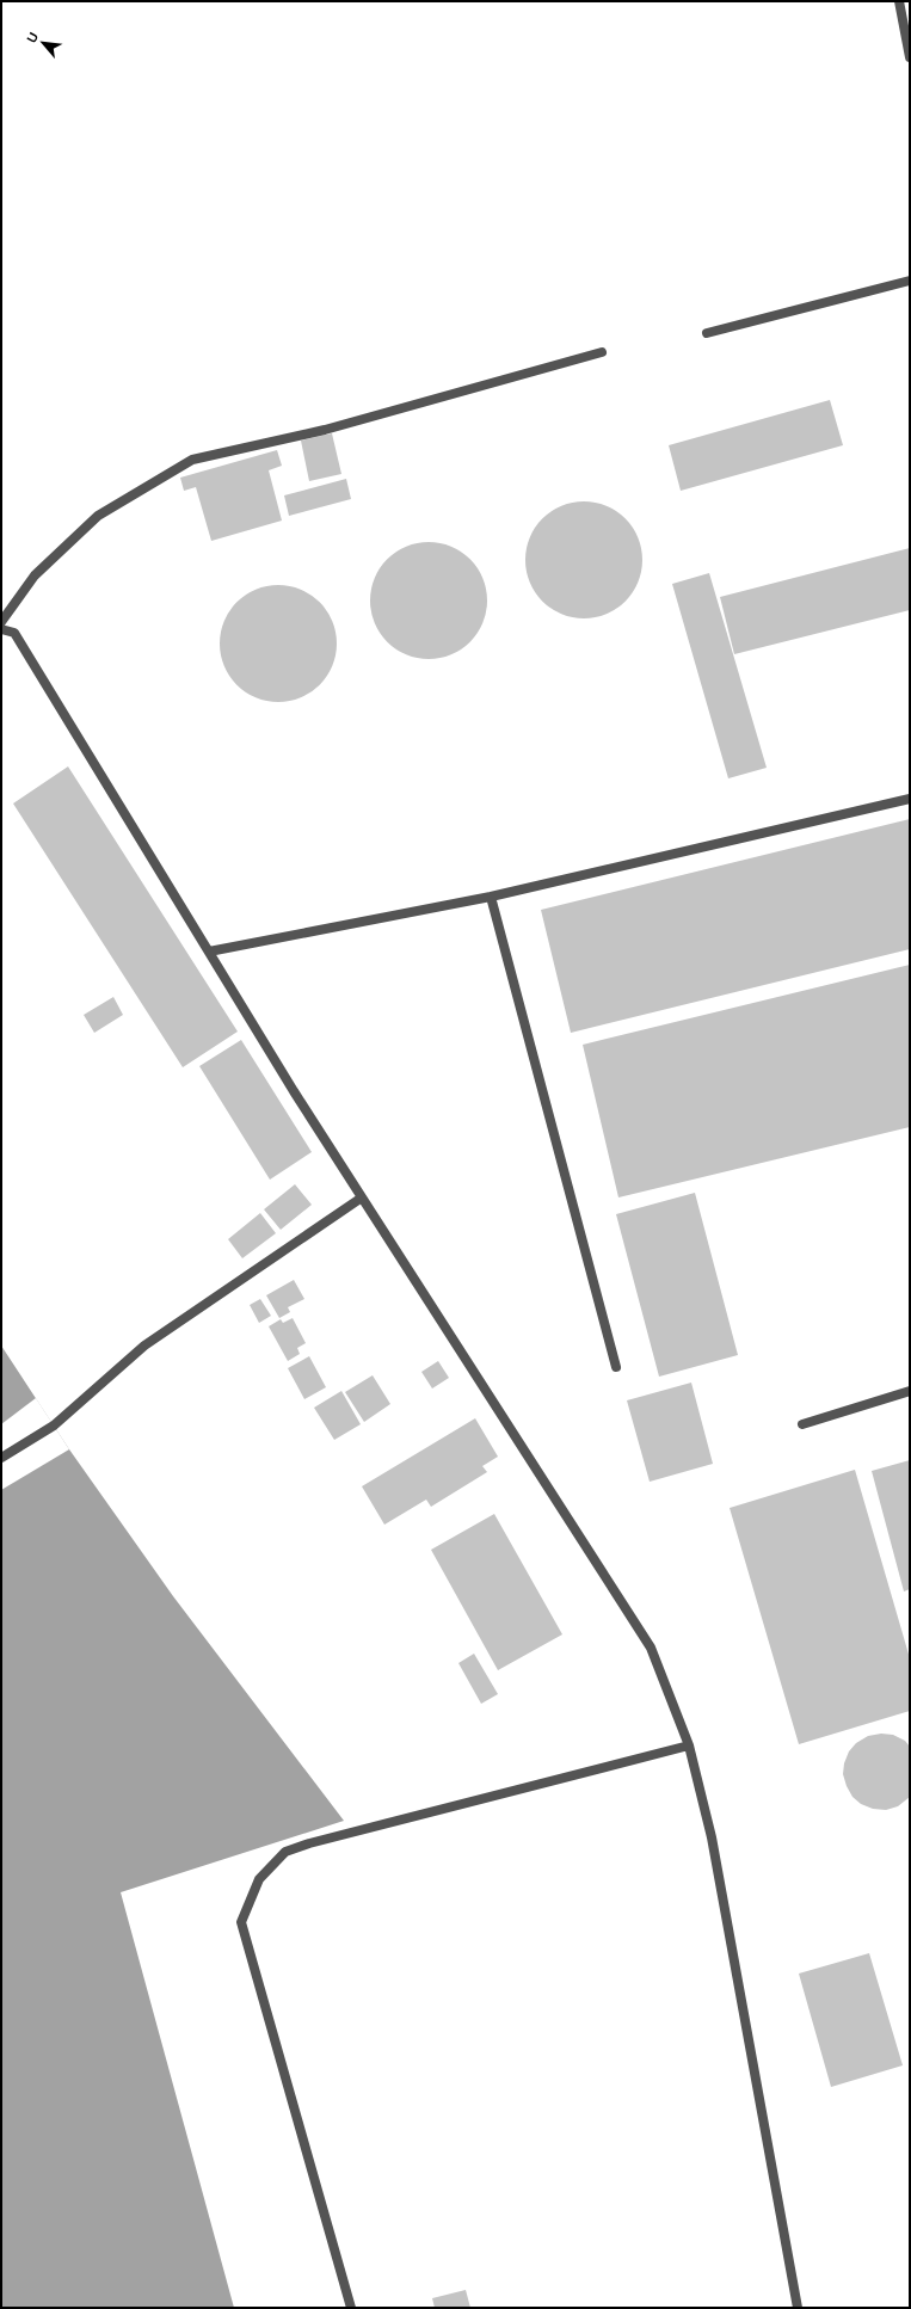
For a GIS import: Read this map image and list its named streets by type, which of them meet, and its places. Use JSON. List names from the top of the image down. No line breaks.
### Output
{"north":"top left"}
